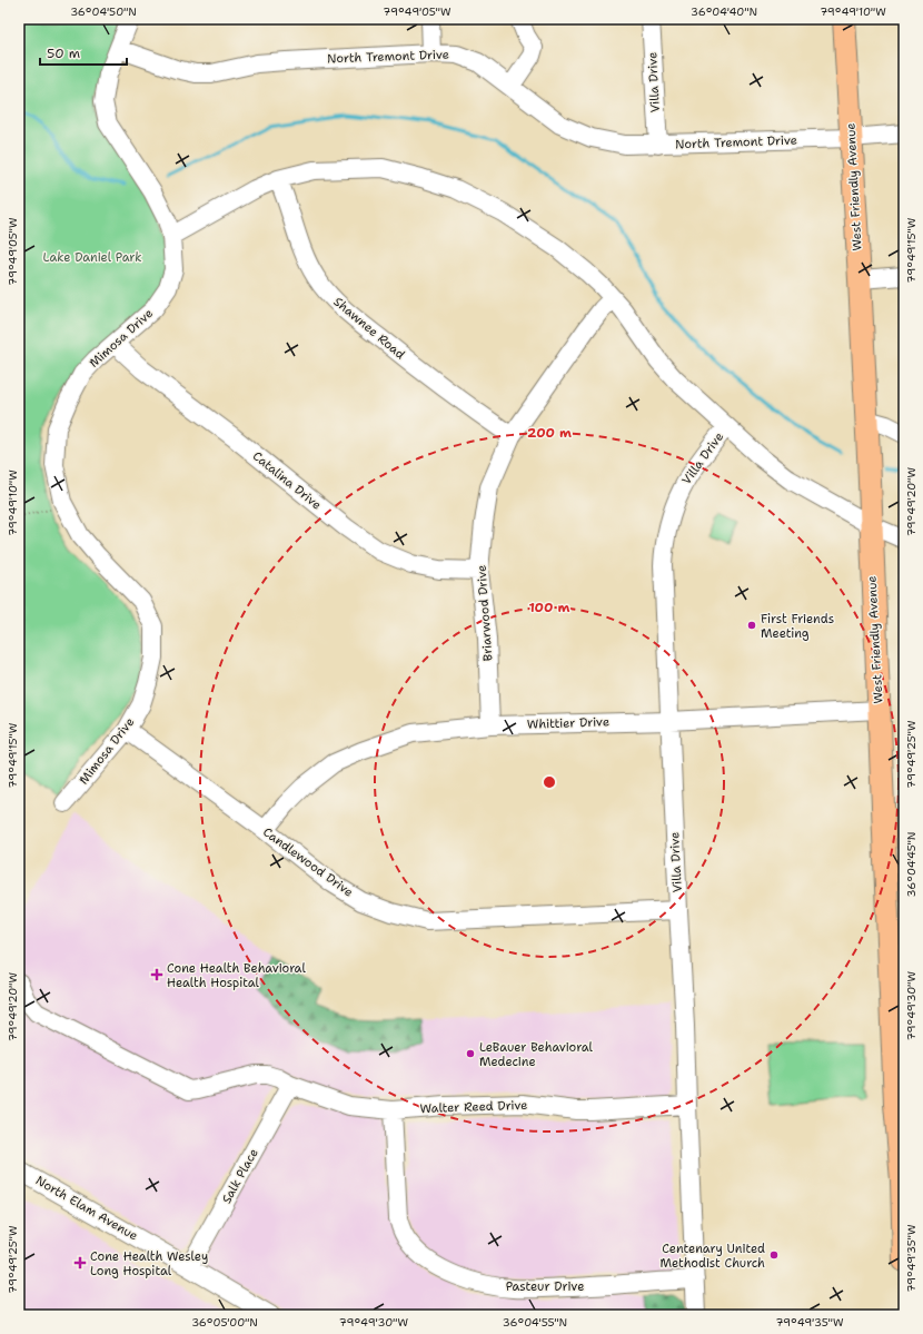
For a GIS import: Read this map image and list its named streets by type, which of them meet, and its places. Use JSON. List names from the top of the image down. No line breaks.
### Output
{"streets":{"main road":["West Friendly Avenue"],"street":["North Tremont Drive","Villa Drive","Shawnee Road","Mimosa Drive","Catalina Drive","Briarwood Drive","Whittier Drive","Candlewood Drive","Walter Reed Drive","Salk Place","North Elam Avenue","Pasteur Drive"]},"crossings":[["North Tremont Drive","Villa Drive"],["North Tremont Drive","West Friendly Avenue"],["North Tremont Drive","Mimosa Drive"],["Villa Drive","Whittier Drive"],["Villa Drive","Candlewood Drive"],["Villa Drive","Walter Reed Drive"],["Villa Drive","Pasteur Drive"],["West Friendly Avenue","Whittier Drive"],["Shawnee Road","Briarwood Drive"],["Mimosa Drive","Catalina Drive"],["Mimosa Drive","Candlewood Drive"],["Catalina Drive","Briarwood Drive"],["Briarwood Drive","Whittier Drive"],["Whittier Drive","Candlewood Drive"],["Walter Reed Drive","Salk Place"],["Walter Reed Drive","Pasteur Drive"],["Salk Place","North Elam Avenue"]],"parks":["Lake Daniel Park"],"places":{"other":["First Friends Meeting","LeBauer Behavioral Medecine","Centenary United Methodist Church"],"health":["Cone Health Behavioral Health Hospital","Cone Health Wesley Long Hospital"]},"scale_bar":"50 m","coordinates":["36°04'50\"N","79°49'05\"W","36°04'40\"N","79°49'10\"W","79°49'15\"W","79°49'20\"W","79°49'25\"W","36°04'45\"N","79°49'30\"W","79°49'35\"W","36°05'00\"N","36°04'55\"N"],"rings":["200 m","100 m"]}
